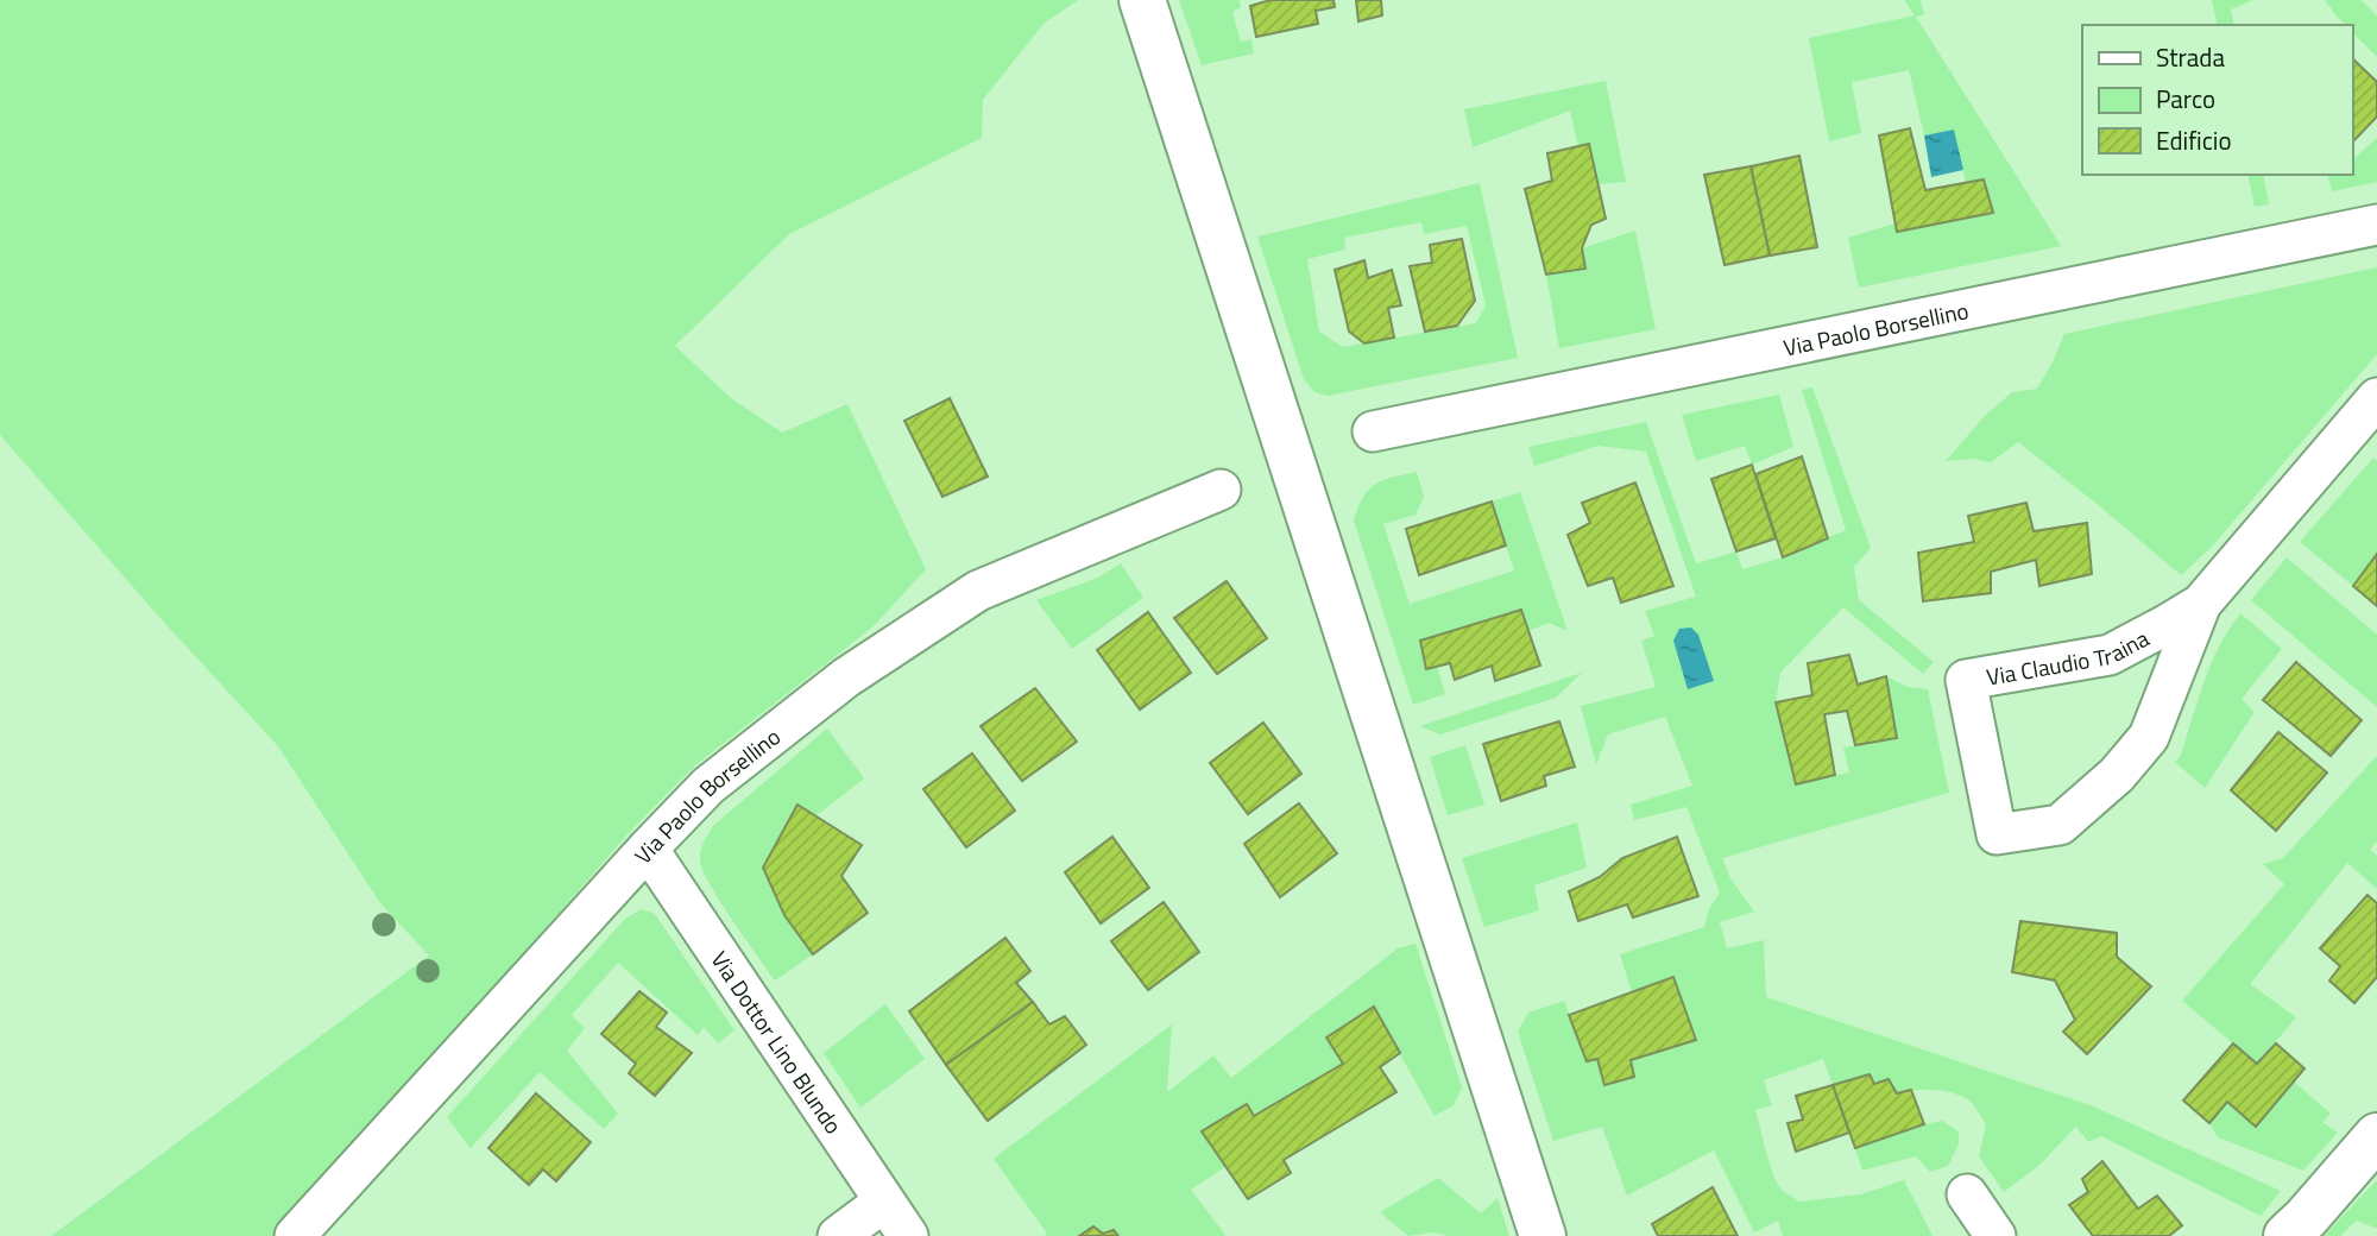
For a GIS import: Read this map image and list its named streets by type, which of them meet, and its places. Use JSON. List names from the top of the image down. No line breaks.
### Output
{"streets":{"street":["Via Paolo Borsellino","Via Claudio Traina","Via Dottor Lino Blundo"]},"crossings":[["Via Paolo Borsellino","Via Dottor Lino Blundo"]],"legend":["Strada","Parco","Edificio"]}
